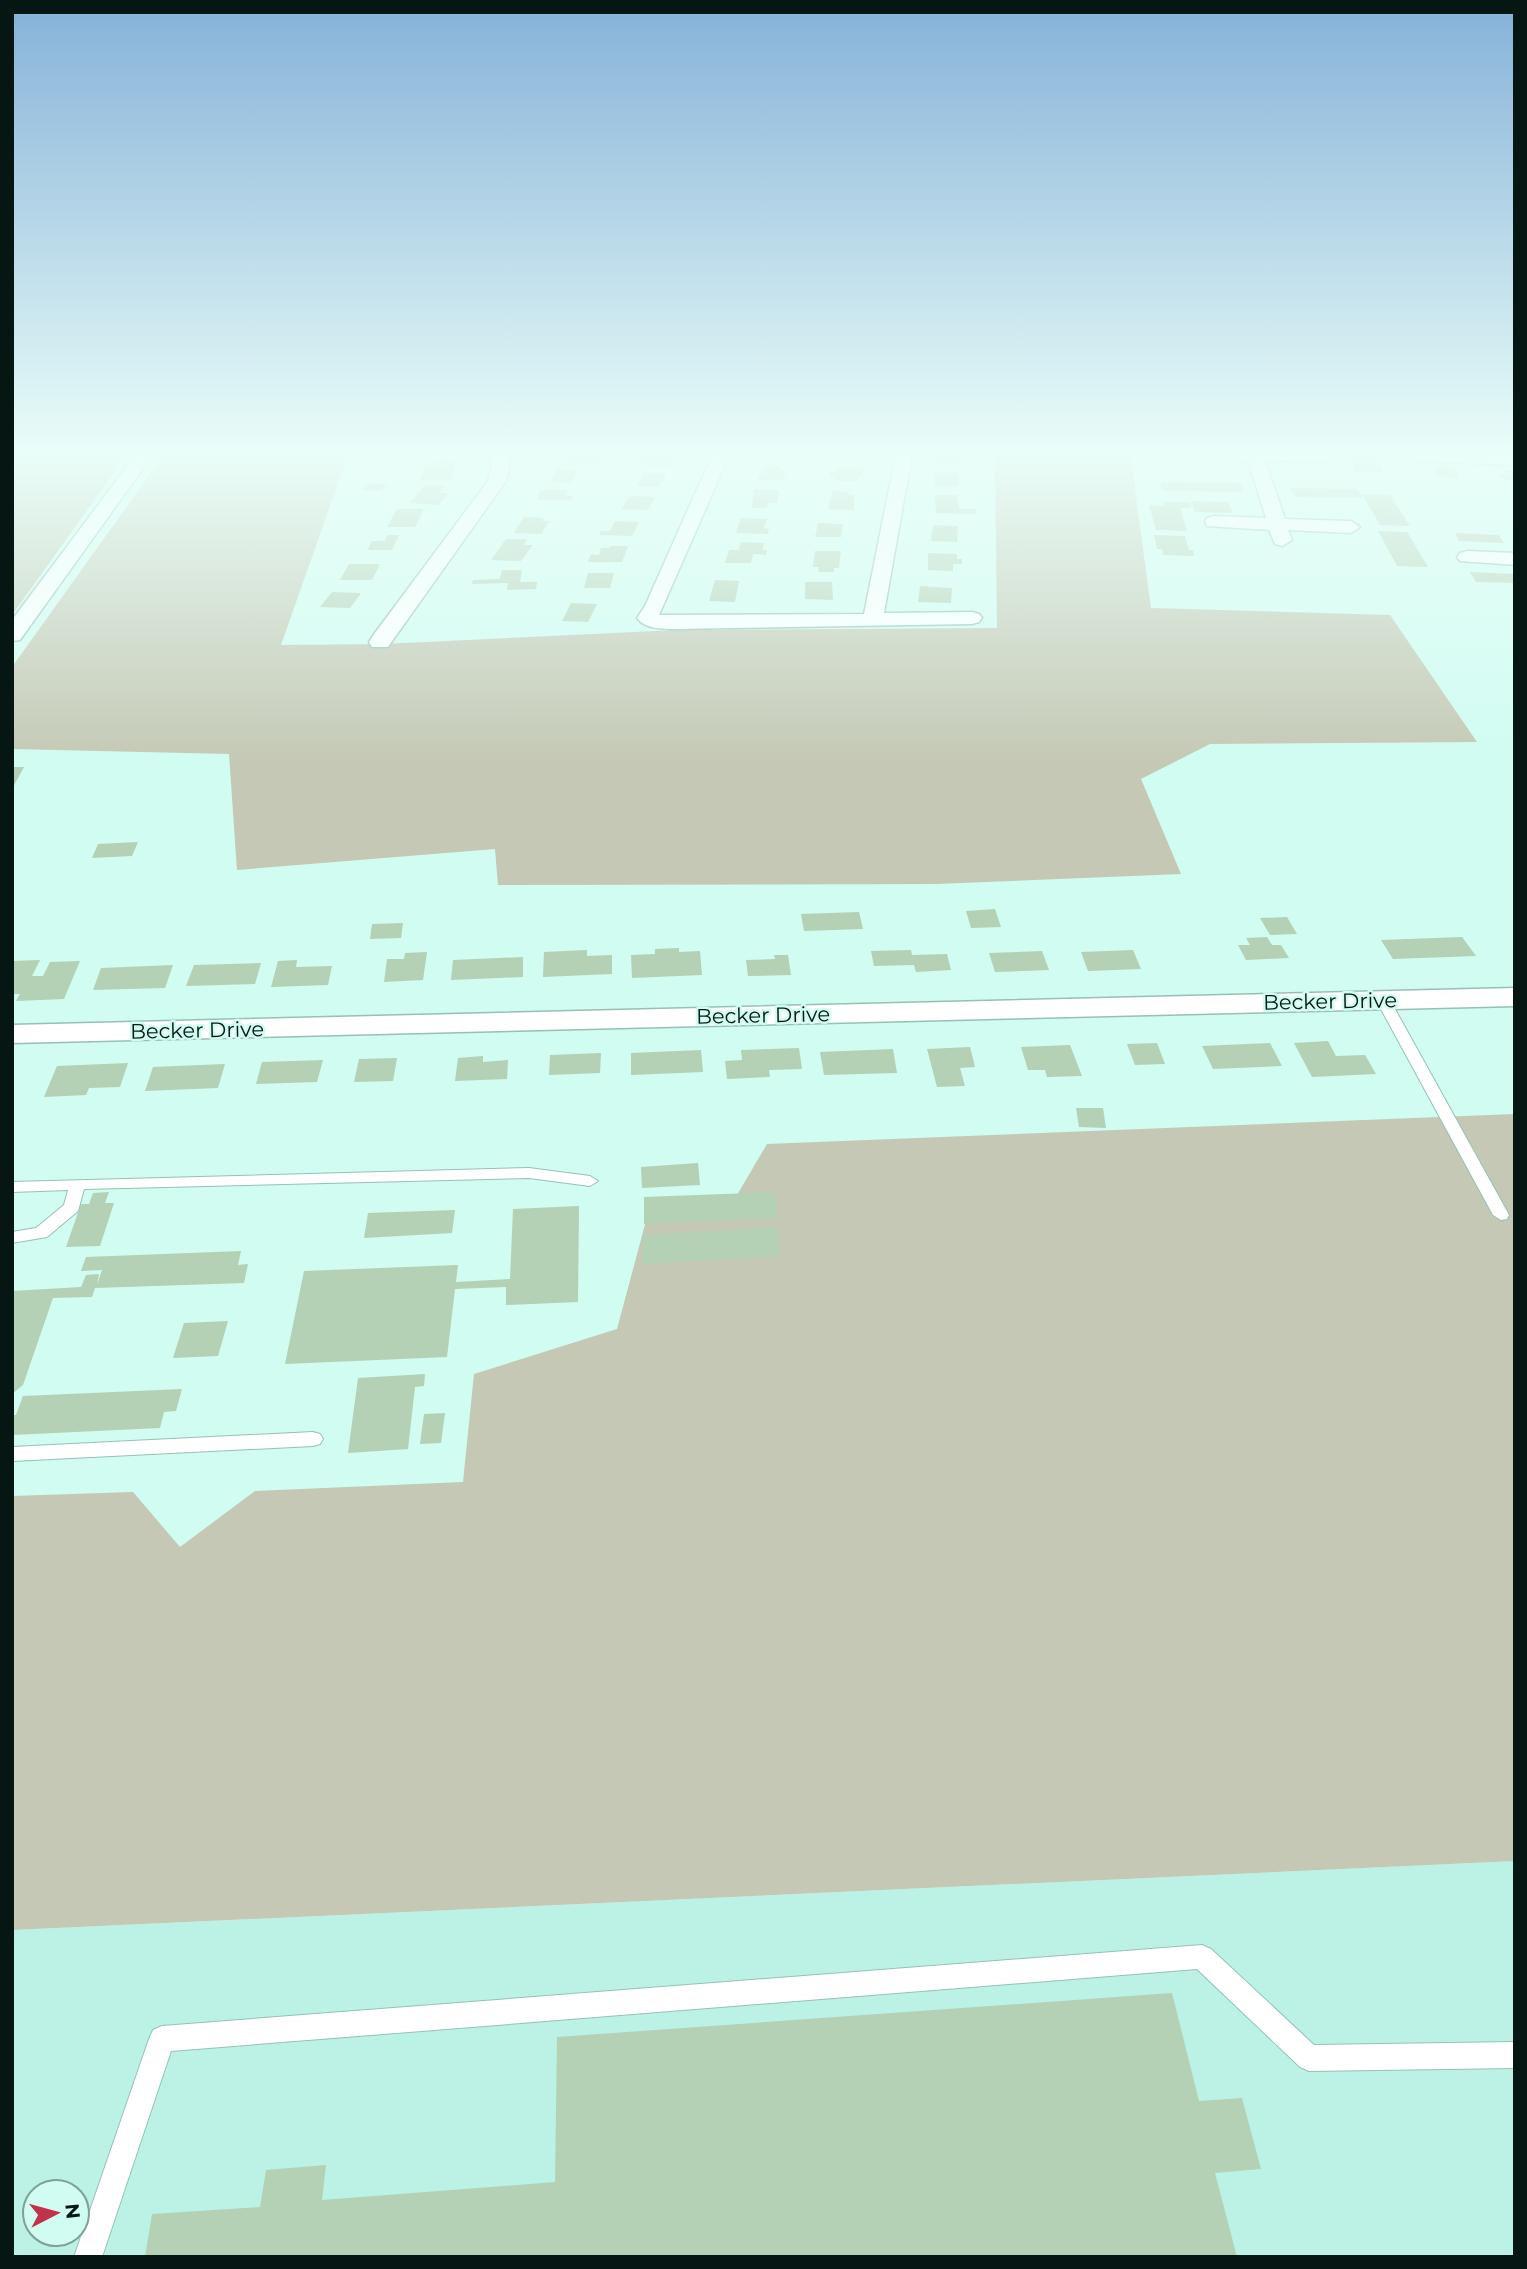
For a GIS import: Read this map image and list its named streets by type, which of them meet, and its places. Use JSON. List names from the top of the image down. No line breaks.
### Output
{"streets":{"street":["Becker Drive"]},"north":"right"}
